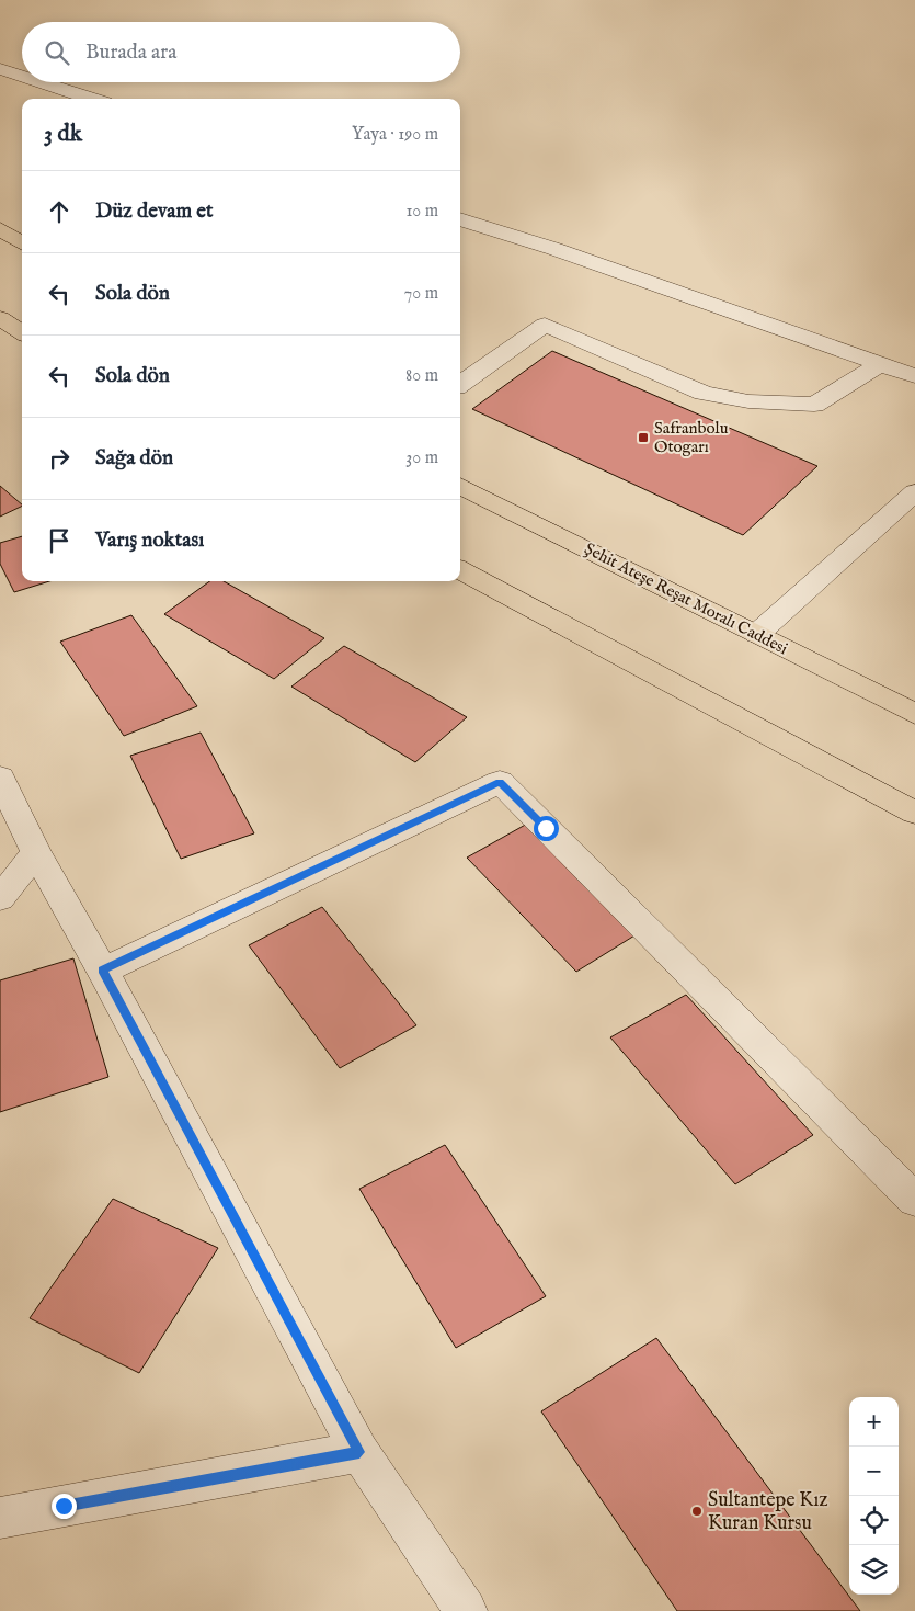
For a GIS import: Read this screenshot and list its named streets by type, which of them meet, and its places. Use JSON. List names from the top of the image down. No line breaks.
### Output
{"streets":{"main road":["Şehit Ateşe Reşat Moralı Caddesi"]},"places":{"transit":["Safranbolu Otogarı"],"other":["Sultantepe Kız Kuran Kursu"]},"page":{"search":"Burada ara","heading":["3 dk","Yaya · 190 m"],"list":[["Düz devam et","10 m"],["Sola dön","70 m"],["Sola dön","80 m"],["Sağa dön","30 m"],"Varış noktası"],"map_buttons":["+","−"]}}
